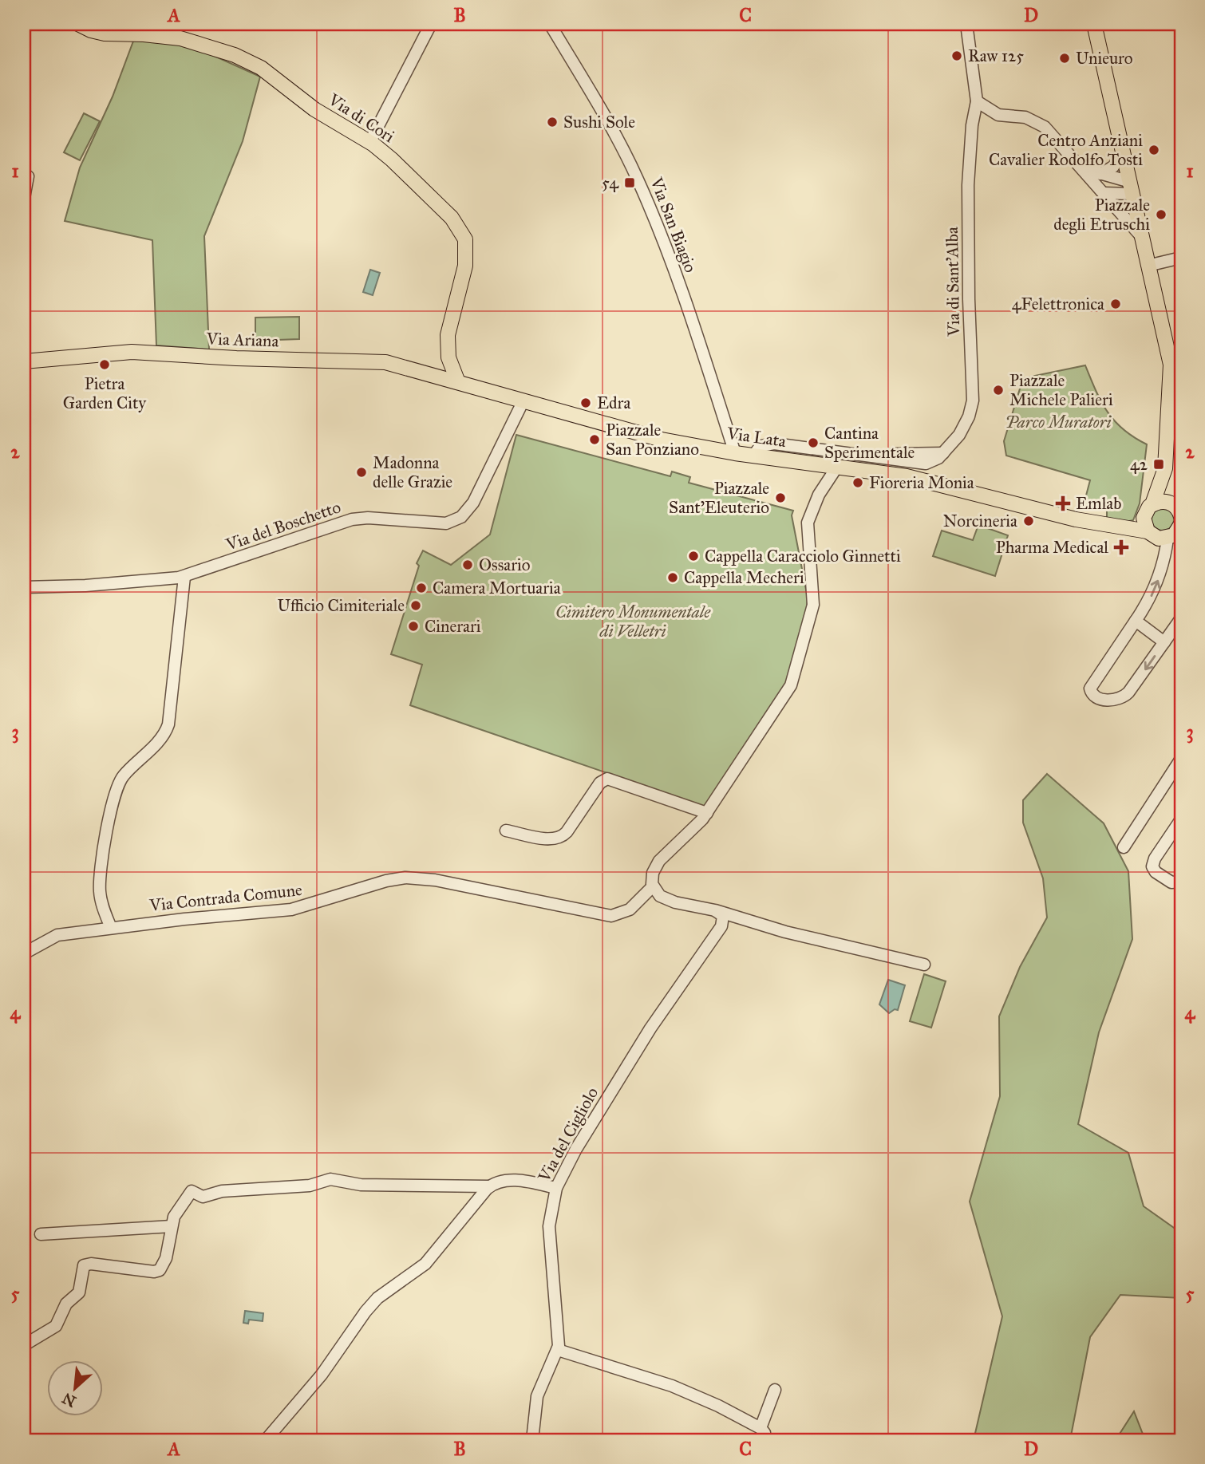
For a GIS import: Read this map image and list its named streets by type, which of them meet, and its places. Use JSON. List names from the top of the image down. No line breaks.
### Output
{"streets":{"main road":["Via di Cori","Via Ariana","Via Lata"],"street":["Via San Biagio","Via di Sant'Alba","Via del Boschetto","Via Contrada Comune","Via del Cigliolo"]},"crossings":[["Via di Cori","Via Ariana"],["Via di Cori","Via Lata"],["Via San Biagio","Via Lata"],["Via di Sant'Alba","Via Lata"],["Via Ariana","Via Lata"],["Via Lata","Via del Boschetto"]],"parks":["Parco Muratori","Cimitero Monumentale di Velletri"],"places":{"other":["Raw 125","Unieuro","Sushi Sole","Centro Anziani Cavalier Rodolfo Tosti","Piazzale degli Etruschi","4Felettronica","Pietra Garden City","Piazzale Michele Palieri","Edra","Piazzale San Ponziano","Cantina Sperimentale","Madonna delle Grazie","Fioreria Monia","Piazzale Sant'Eleuterio","Norcineria","Cappella Caracciolo Ginnetti","Ossario","Cappella Mecheri","Camera Mortuaria","Ufficio Cimiteriale","Cinerari"],"transit":["54","42"],"health":["Emlab","Pharma Medical"]},"north":"bottom left","grid":{"columns":["A","B","C","D"],"rows":["1","2","3","4","5"]}}
